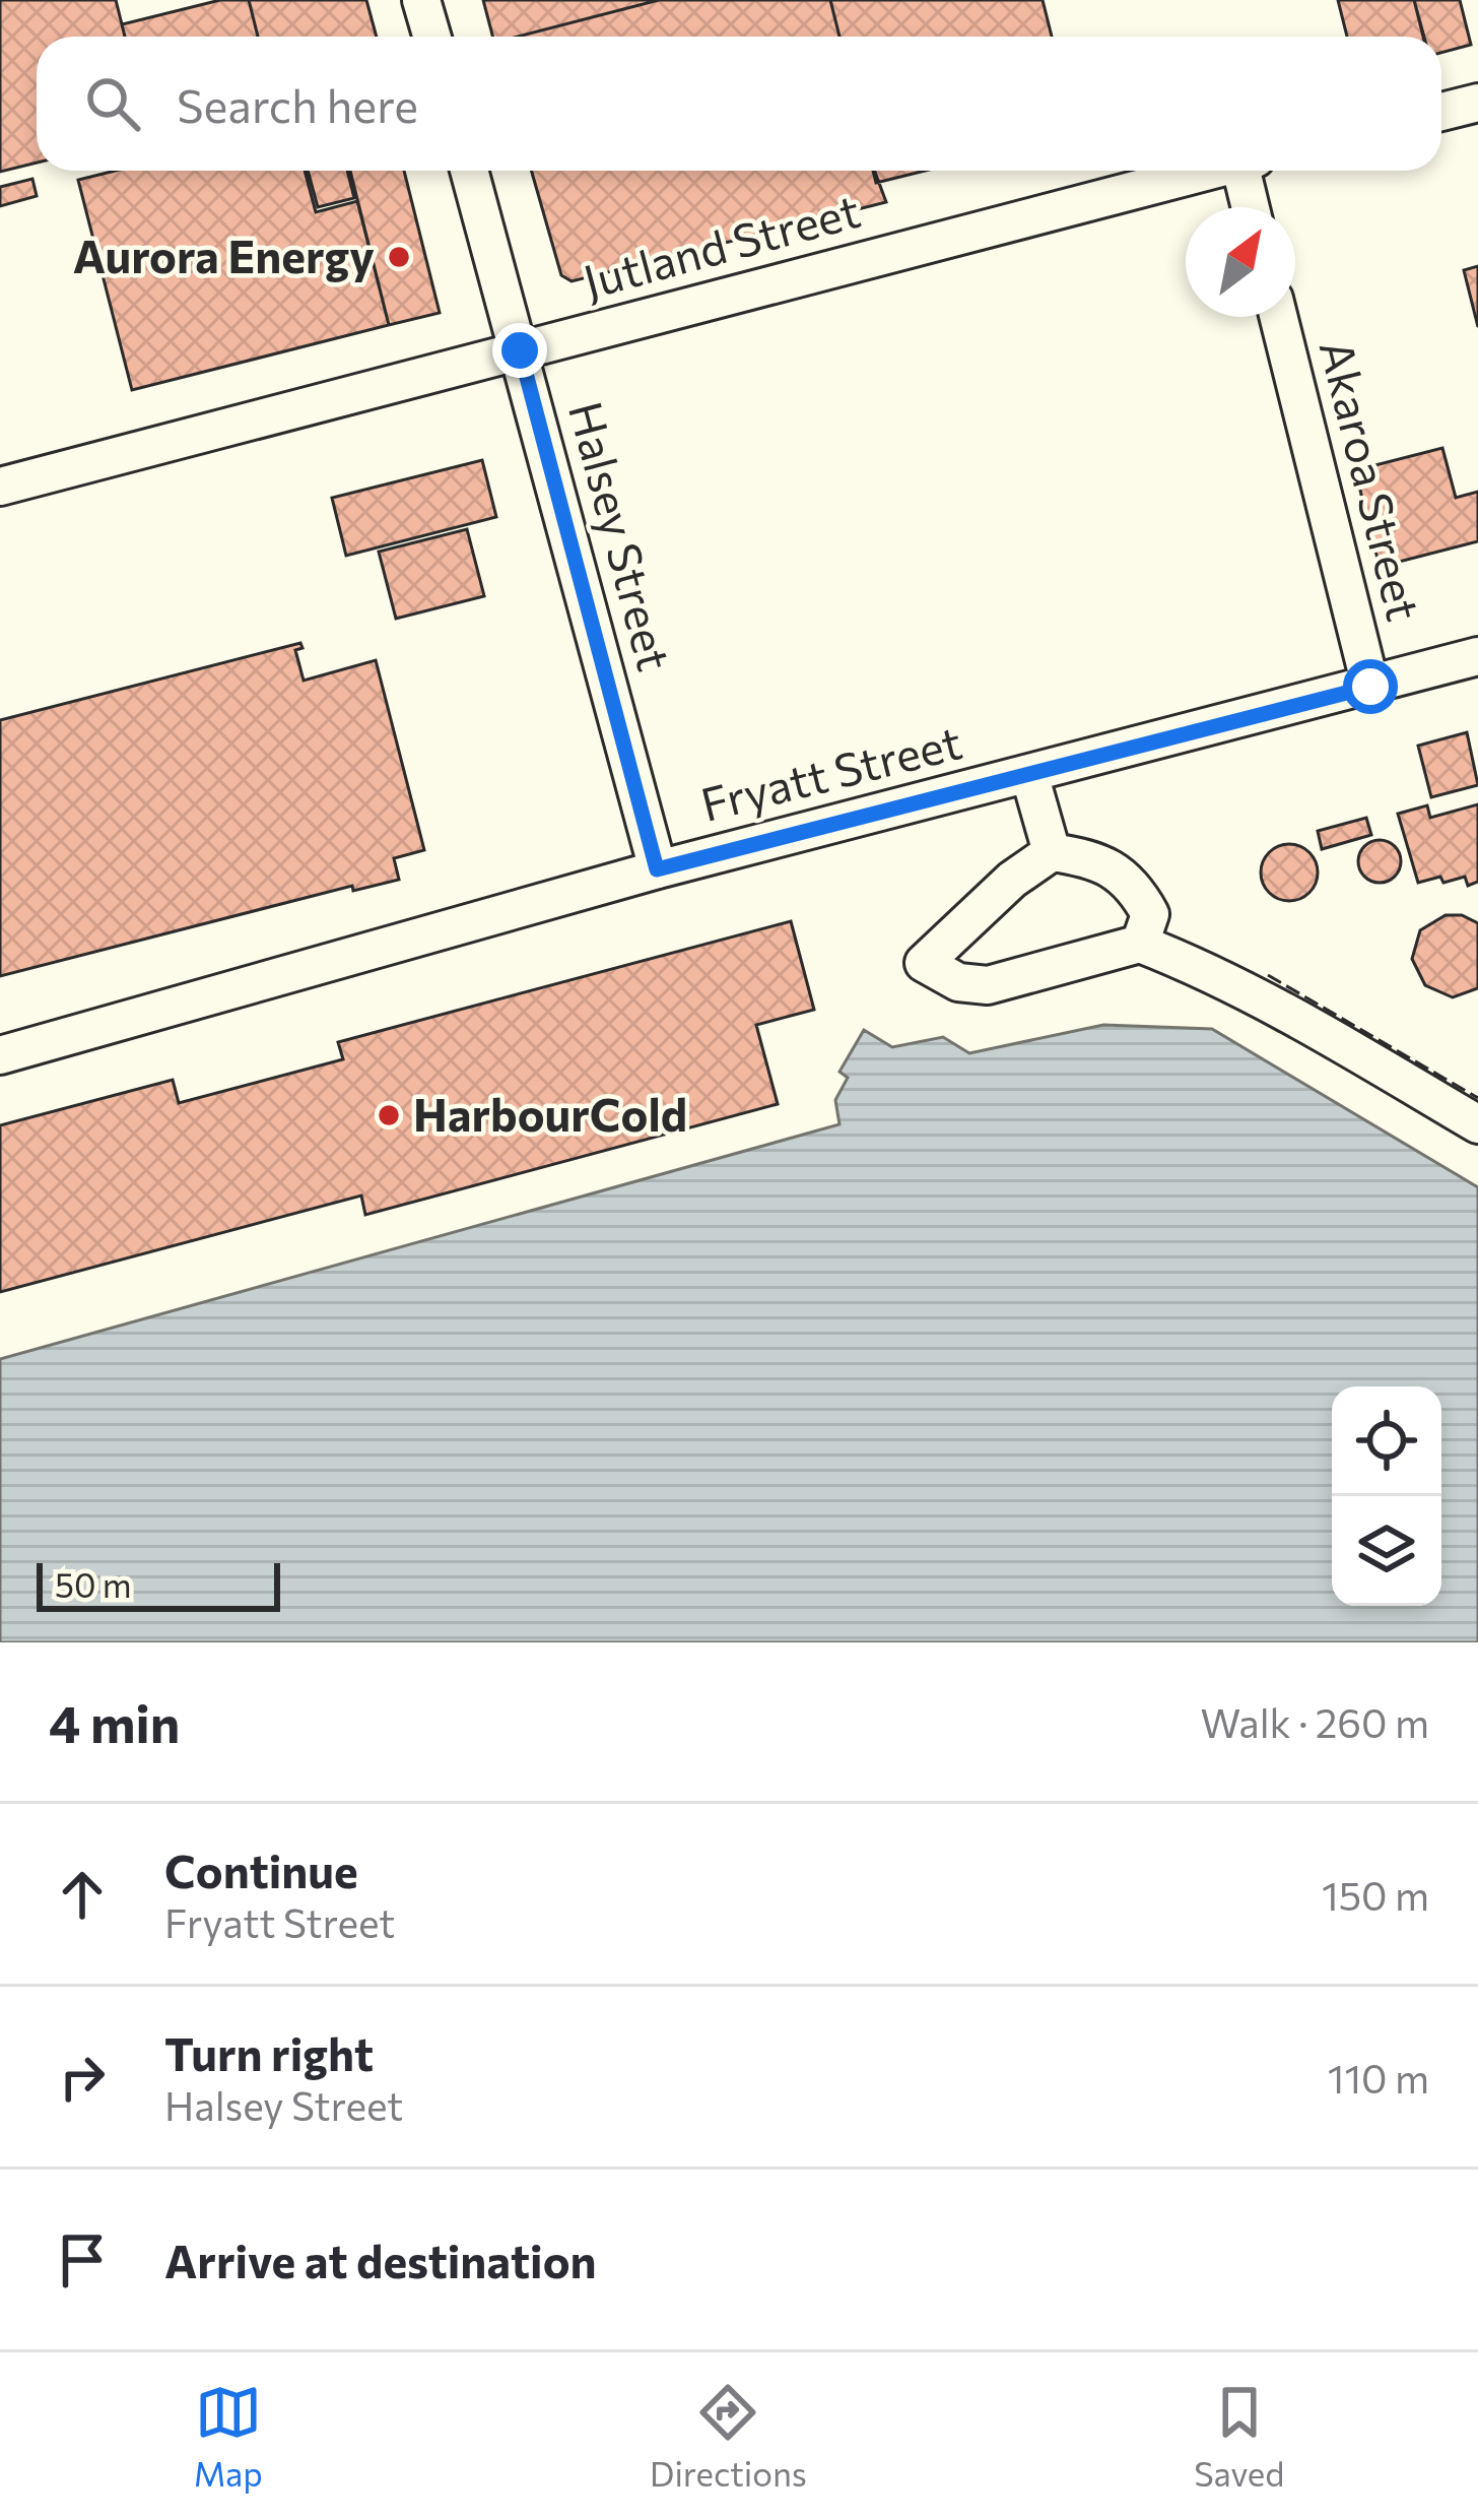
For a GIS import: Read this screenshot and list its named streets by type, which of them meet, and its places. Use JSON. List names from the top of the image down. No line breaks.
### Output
{"streets":{"street":["Jutland Street","Akaroa Street","Halsey Street","Fryatt Street"]},"crossings":[["Jutland Street","Halsey Street"],["Akaroa Street","Fryatt Street"],["Halsey Street","Fryatt Street"]],"places":["Aurora Energy","HarbourCold"],"scale_bar":"50 m","north":"top right","page":{"search":"Search here","scale":"50 m","heading":["4 min","Walk · 260 m"],"list":[["Continue","Fryatt Street","150 m"],["Turn right","Halsey Street","110 m"],"Arrive at destination"],"nav":["Map","Directions","Saved"]}}
